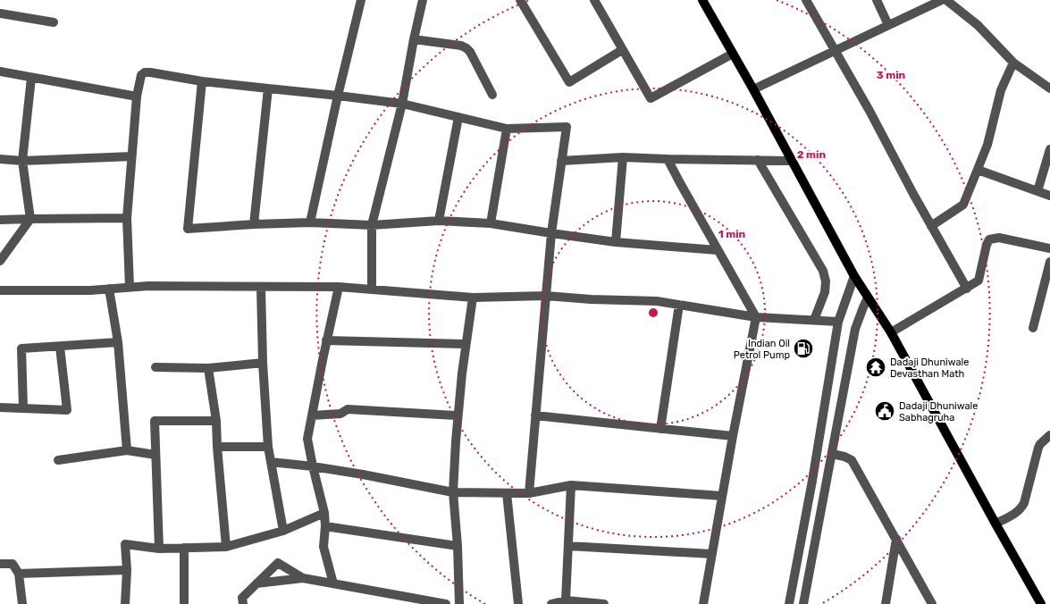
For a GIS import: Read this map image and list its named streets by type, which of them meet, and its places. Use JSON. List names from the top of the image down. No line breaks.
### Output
{"places":{"fuel station":["Indian Oil Petrol Pump"],"temple":["Dadaji Dhuniwale Devasthan Math"],"public building":["Dadaji Dhuniwale Sabhagruha"]},"rings":["3 min","2 min","1 min"]}
